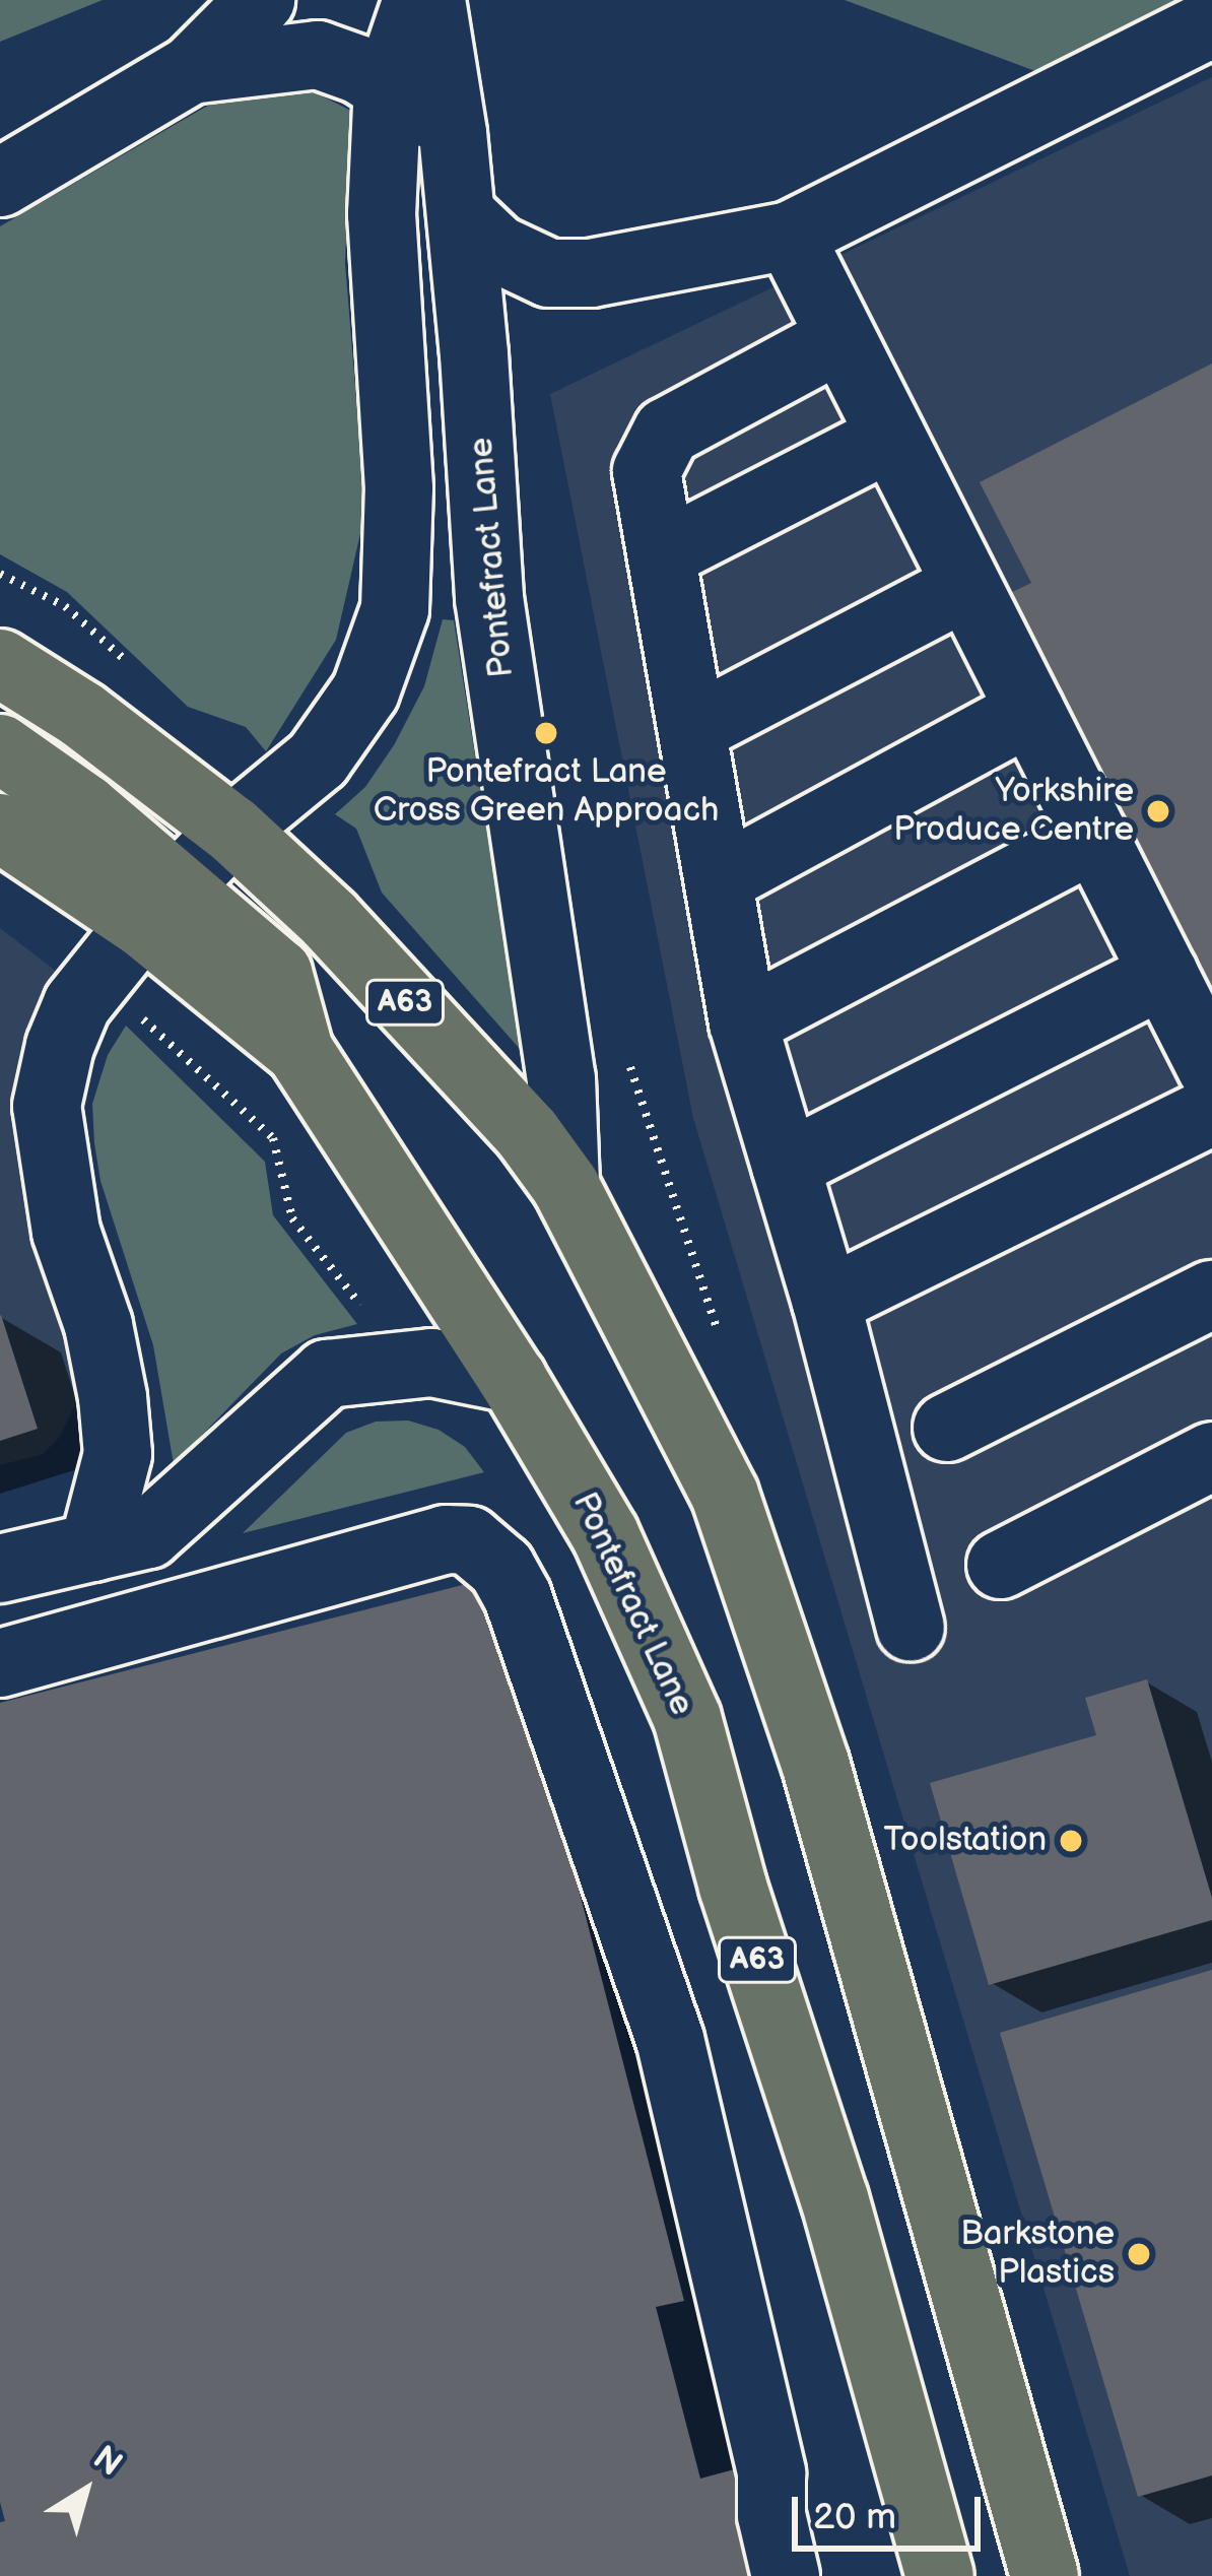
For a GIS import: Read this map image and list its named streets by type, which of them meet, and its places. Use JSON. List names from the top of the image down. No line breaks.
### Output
{"streets":{"highway":["Pontefract Lane","A63"]},"crossings":[["Pontefract Lane","A63"]],"places":["Pontefract Lane Cross Green Approach","Yorkshire Produce Centre","Toolstation","Barkstone Plastics"],"scale_bar":"20 m","north":"top right"}
